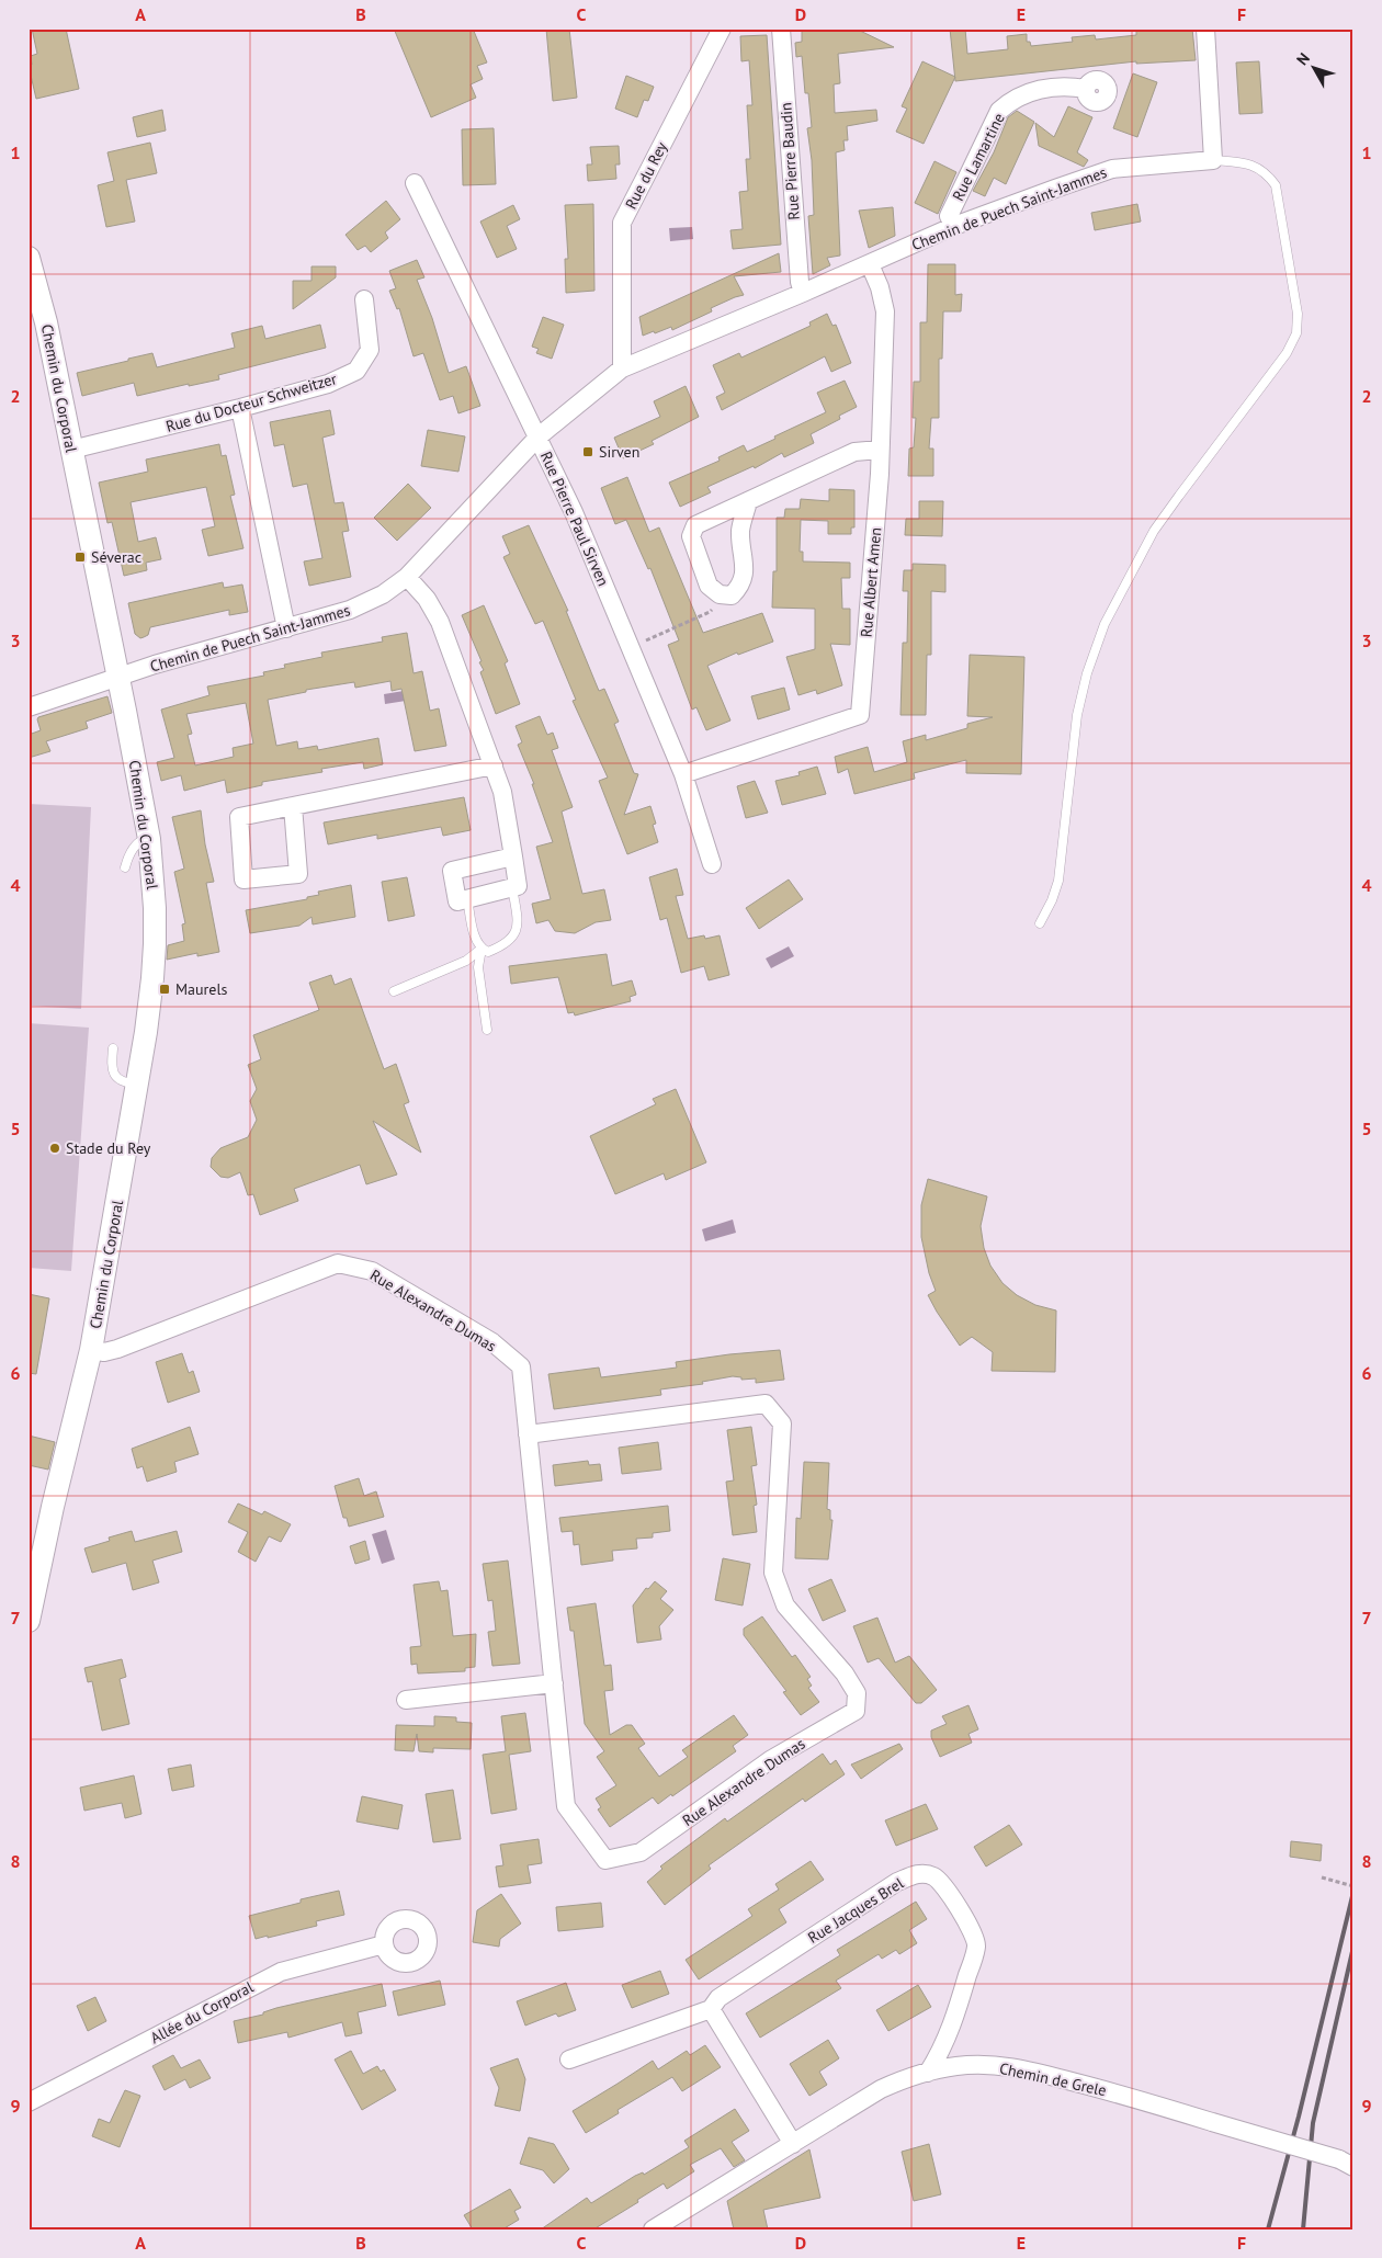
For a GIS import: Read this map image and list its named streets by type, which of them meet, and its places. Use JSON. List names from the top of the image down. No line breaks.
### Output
{"streets":{"street":["Rue Lamartine","Rue Pierre Baudin","Rue du Rey","Chemin de Puech Saint-Jammes","Chemin du Corporal","Rue du Docteur Schweitzer","Rue Pierre Paul Sirven","Rue Albert Amen","Rue Alexandre Dumas","Rue Jacques Brel","Allée du Corporal","Chemin de Grele"]},"crossings":[["Rue Lamartine","Chemin de Puech Saint-Jammes"],["Rue Pierre Baudin","Chemin de Puech Saint-Jammes"],["Rue du Rey","Chemin de Puech Saint-Jammes"],["Chemin de Puech Saint-Jammes","Chemin du Corporal"],["Chemin de Puech Saint-Jammes","Rue Pierre Paul Sirven"],["Chemin de Puech Saint-Jammes","Rue Albert Amen"],["Chemin du Corporal","Rue du Docteur Schweitzer"],["Chemin du Corporal","Rue Alexandre Dumas"],["Rue Pierre Paul Sirven","Rue Albert Amen"],["Rue Jacques Brel","Chemin de Grele"]],"places":{"transit":["Sirven","Séverac","Maurels"],"other":["Stade du Rey"]},"north":"top left","grid":{"columns":["A","B","C","D","E","F"],"rows":["1","2","3","4","5","6","7","8","9"]}}
